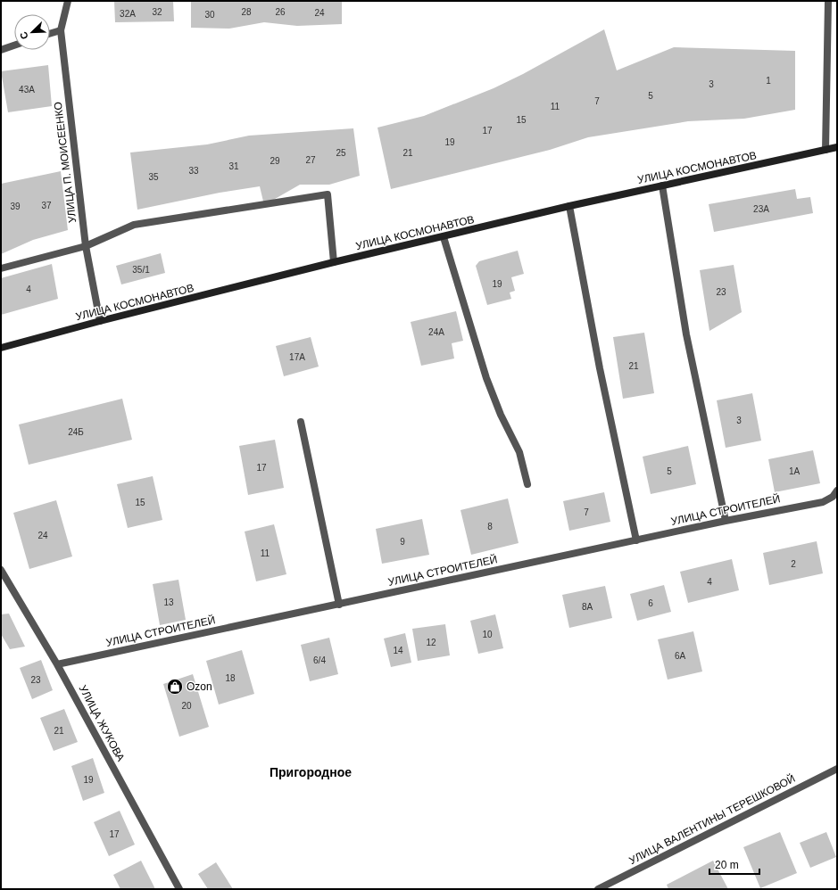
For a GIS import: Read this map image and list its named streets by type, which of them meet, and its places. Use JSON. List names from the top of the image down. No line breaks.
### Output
{"streets":{"street":["УЛИЦА П. МОИСЕЕНКО","УЛИЦА КОСМОНАВТОВ","УЛИЦА СТРОИТЕЛЕЙ","УЛИЦА ЖУКОВА","УЛИЦА ВАЛЕНТИНЫ ТЕРЕШКОВОЙ"]},"crossings":[["УЛИЦА П. МОИСЕЕНКО","УЛИЦА КОСМОНАВТОВ"],["УЛИЦА СТРОИТЕЛЕЙ","УЛИЦА ЖУКОВА"]],"districts":["Пригородное"],"places":{"shop":["Ozon"]},"house_numbers":["32","28","26","24","32А","30","1","3","43А","5","7","11","15","17","19","25","21","27","29","31","33","35","37","39","23А","35/1","19","4","23","24А","17А","21","3","24Б","17","5","1А","15","7","8","24","9","11","2","4","13","6","8А","10","12","14","6А","6/4","18","23","20","21","19","17"],"scale_bar":"20 m","north":"bottom left"}
